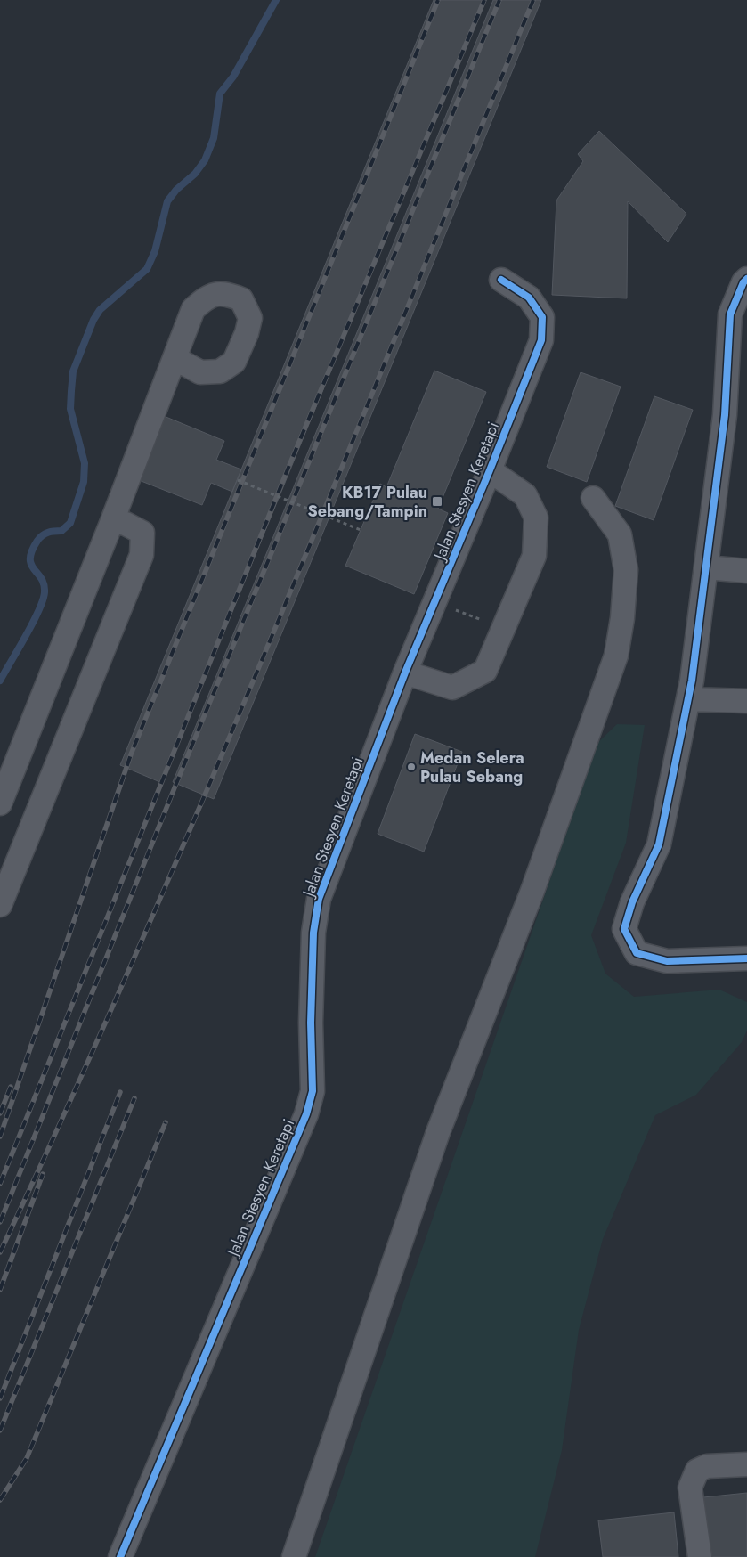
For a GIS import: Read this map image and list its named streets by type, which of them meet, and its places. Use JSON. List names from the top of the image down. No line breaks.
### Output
{"streets":{"street":["Jalan Stesyen Keretapi"]},"places":{"transit":["KB17 Pulau Sebang/Tampin"],"other":["Medan Selera Pulau Sebang"]}}
